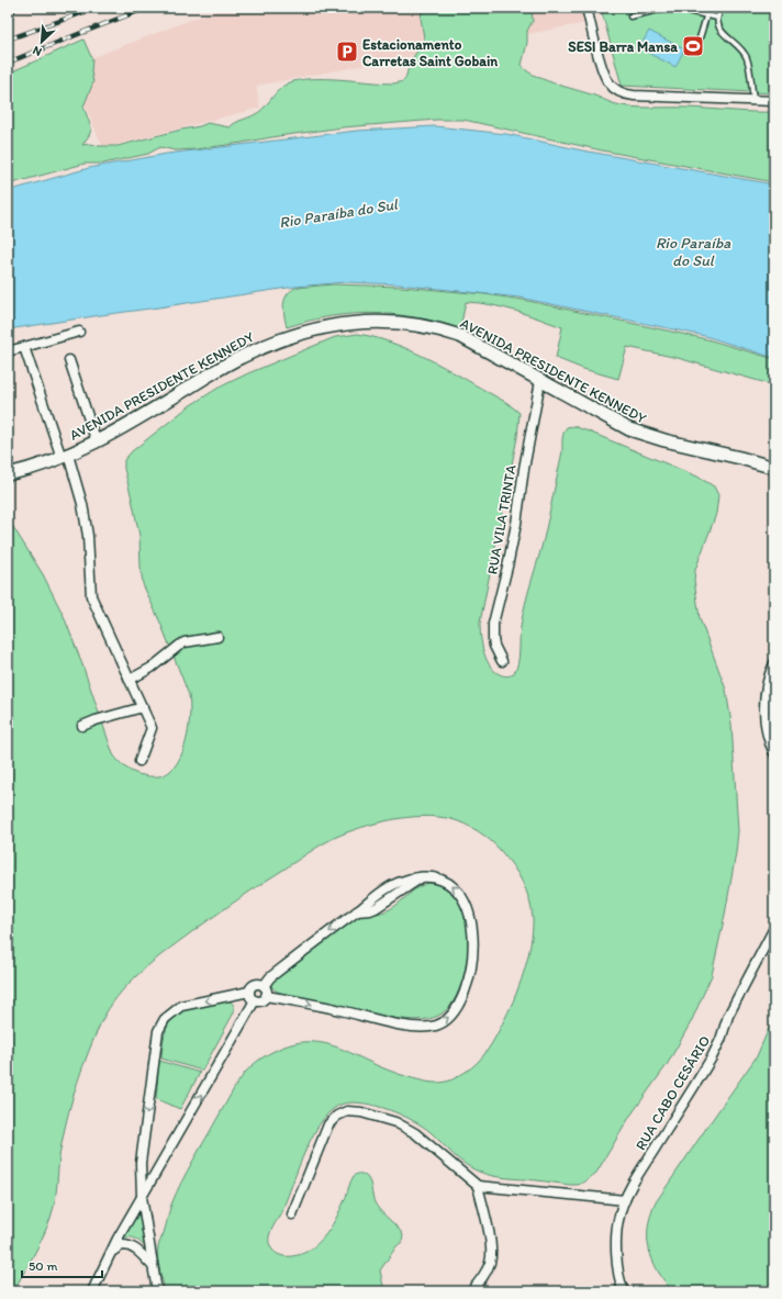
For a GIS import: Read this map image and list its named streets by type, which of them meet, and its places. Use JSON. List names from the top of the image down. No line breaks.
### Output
{"streets":{"main road":["AVENIDA PRESIDENTE KENNEDY"],"street":["RUA VILA TRINTA","RUA CABO CESÁRIO"]},"crossings":[["AVENIDA PRESIDENTE KENNEDY","RUA VILA TRINTA"]],"water":["Rio Paraíba do Sul"],"places":{"sports":["SESI Barra Mansa"],"parking":["Estacionamento Carretas Saint Gobain"]},"scale_bar":"50 m","north":"bottom left"}
